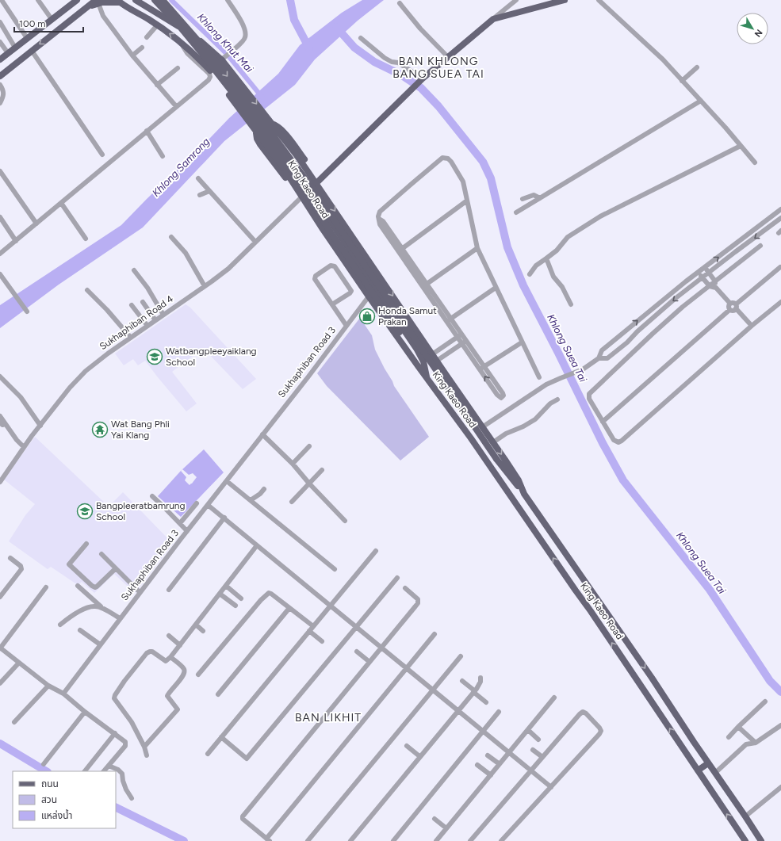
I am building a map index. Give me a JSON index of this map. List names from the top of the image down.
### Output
{
  "streets": {
    "main road": ["King Kaeo Road"],
    "street": ["Sukhaphiban Road 4", "Sukhaphiban Road 3"]
  },
  "crossings": [
    ["King Kaeo Road", "Sukhaphiban Road 4"],
    ["King Kaeo Road", "Sukhaphiban Road 3"]
  ],
  "districts": ["BAN KHLONG BANG SUEA TAI", "BAN LIKHIT"],
  "water": ["Khlong Khut Mai", "Khlong Samrong", "Khlong Suea Tai"],
  "places": {
    "shop": ["Honda Samut Prakan"],
    "school or university": ["Watbangpleeyaiklang School", "Bangpleeratbamrung School"],
    "temple": ["Wat Bang Phli Yai Klang"]
  },
  "legend": ["ถนน", "สวน", "แหล่งน้ำ"],
  "scale_bar": "100 m",
  "north": "bottom right"
}
